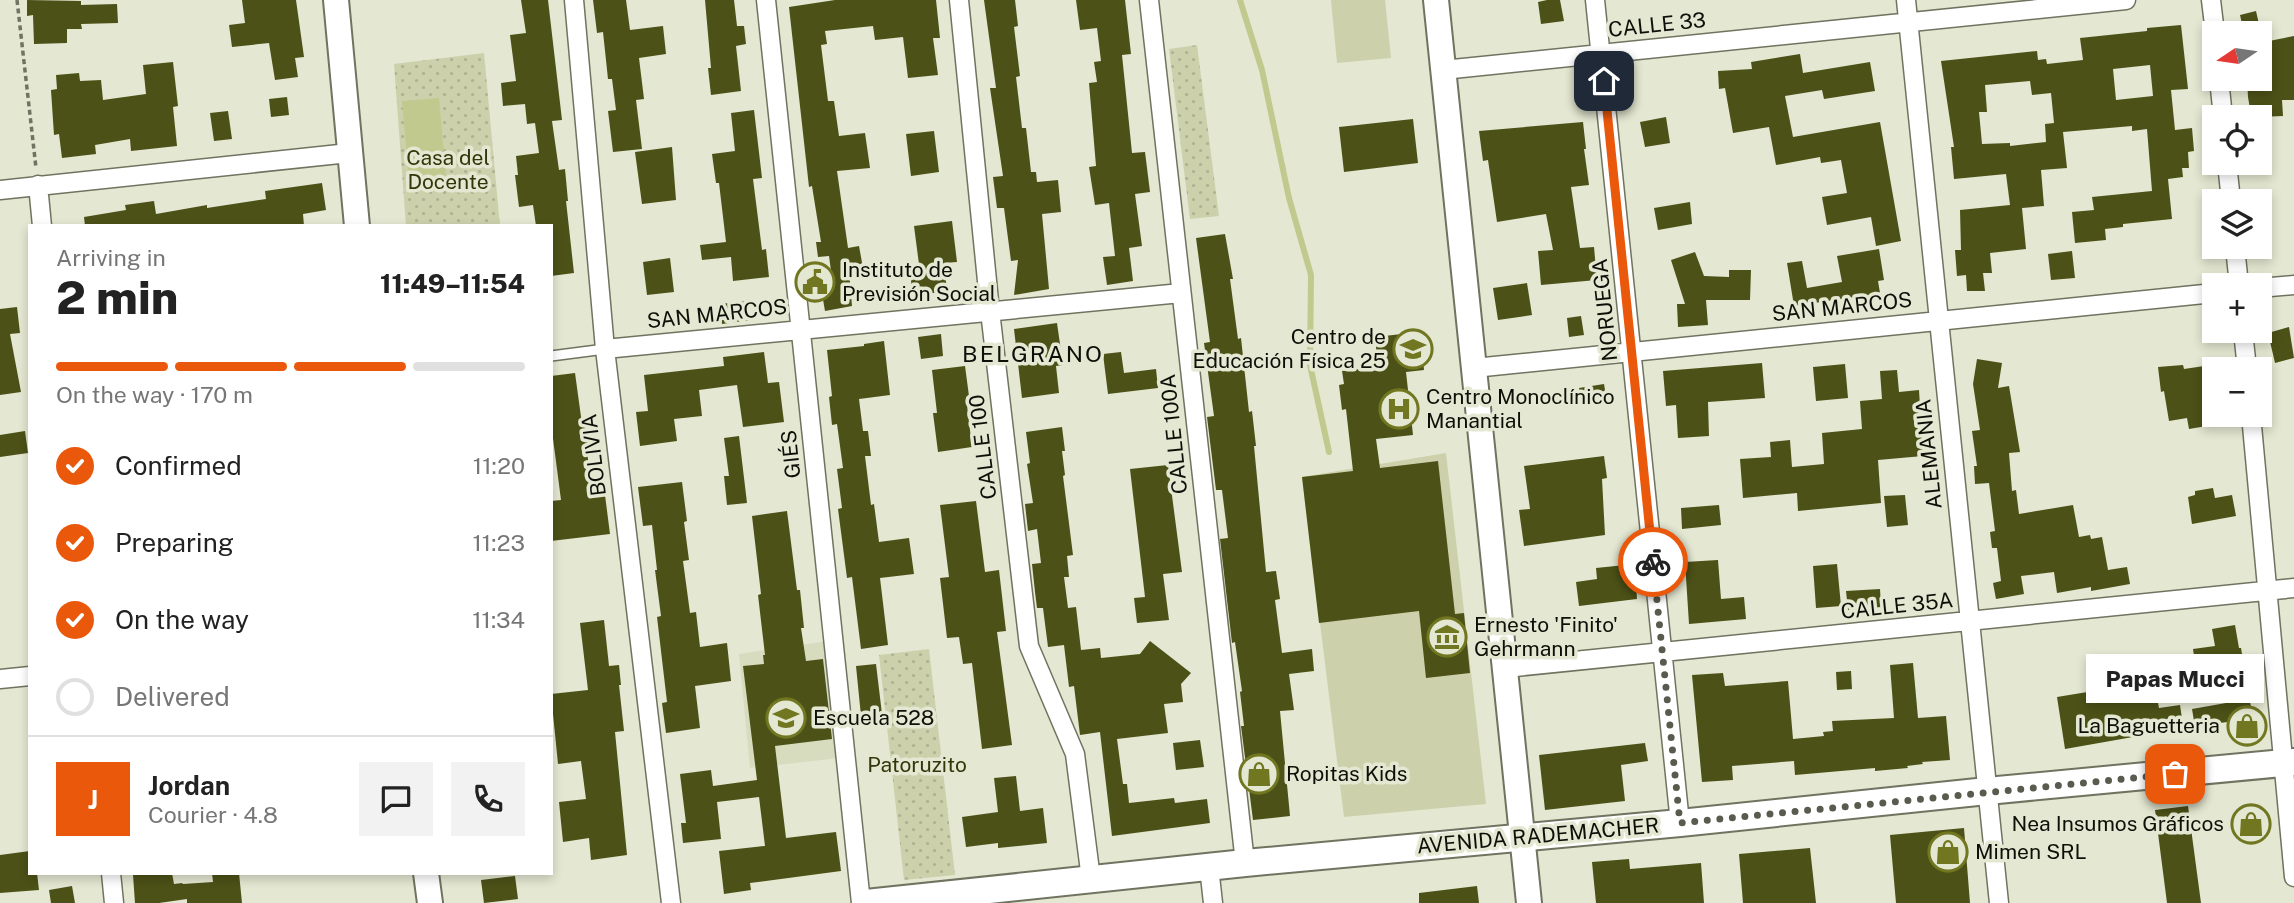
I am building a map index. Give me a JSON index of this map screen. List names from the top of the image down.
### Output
{
  "streets": {
    "main road": ["AVENIDA RADEMACHER"],
    "street": [
      "CALLE 33",
      "SAN MARCOS",
      "NORUEGA",
      "CALLE 100A",
      "CALLE 100",
      "GIÉS",
      "ALEMANIA",
      "BOLIVIA",
      "CALLE 35A"
    ]
  },
  "crossings": [
    ["CALLE 33", "NORUEGA"],
    ["CALLE 33", "ALEMANIA"],
    ["SAN MARCOS", "NORUEGA"],
    ["SAN MARCOS", "CALLE 100A"],
    ["SAN MARCOS", "CALLE 100"],
    ["SAN MARCOS", "GIÉS"],
    ["SAN MARCOS", "ALEMANIA"],
    ["SAN MARCOS", "BOLIVIA"],
    ["NORUEGA", "CALLE 35A"],
    ["NORUEGA", "AVENIDA RADEMACHER"],
    ["CALLE 100A", "AVENIDA RADEMACHER"],
    ["CALLE 100", "AVENIDA RADEMACHER"],
    ["GIÉS", "AVENIDA RADEMACHER"],
    ["ALEMANIA", "CALLE 35A"],
    ["ALEMANIA", "AVENIDA RADEMACHER"]
  ],
  "districts": ["BELGRANO"],
  "parks": ["Casa del Docente", "Patoruzito"],
  "places": {
    "public building": ["Instituto de Previsión Social"],
    "school or university": ["Centro de Educación Física 25", "Escuela 528"],
    "hospital": ["Centro Monoclínico Manantial"],
    "museum": ["Ernesto 'Finito' Gehrmann"],
    "shop": [
      "La Baguetteria",
      "Ropitas Kids",
      "Nea Insumos Gráficos",
      "Mimen SRL"
    ],
    "other": ["Papas Mucci"]
  },
  "north": "left",
  "page": {
    "map_buttons": ["+", "−"],
    "heading": ["2 min", "Arriving in", "11:49–11:54"],
    "panel": ["Jordan", "Courier · 4.8"],
    "bar": "On the way · 170 m",
    "list": [
      ["Confirmed", "11:20"],
      ["Preparing", "11:23"],
      ["On the way", "11:34"],
      "Delivered"
    ],
    "bubble": "Papas Mucci",
    "round": "J"
  }
}
